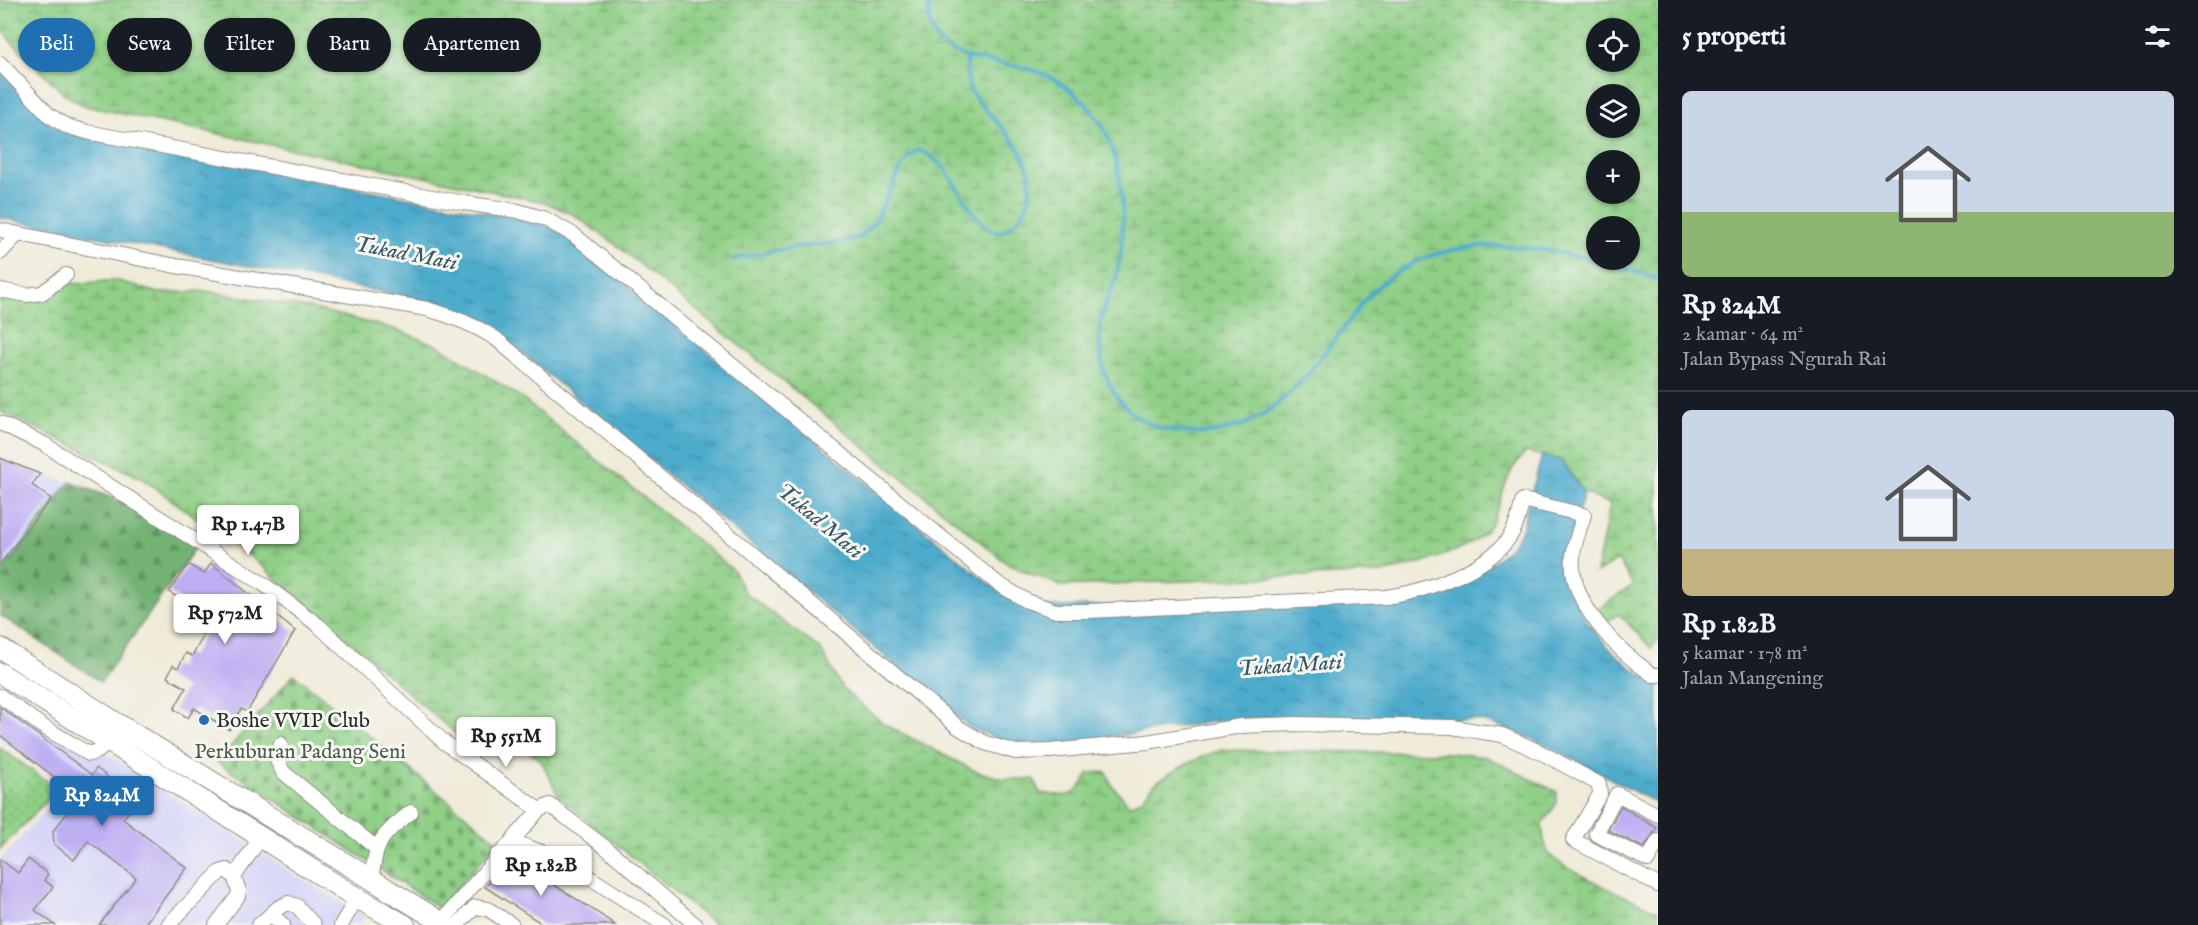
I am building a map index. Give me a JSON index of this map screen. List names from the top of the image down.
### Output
{
  "water": ["Tukad Mati"],
  "parks": ["Perkuburan Padang Seni"],
  "places": ["Boshe VVIP Club"],
  "page": {
    "heading": "5 properti",
    "map_buttons": ["+", "−"],
    "chip": [
      "Beli",
      "Sewa",
      "Filter",
      "Baru",
      "Apartemen"
    ],
    "list": [
      {
        "name": "Rp 824M",
        "note": "2 kamar · 64 m² · Jalan Bypass Ngurah Rai"
      },
      {
        "name": "Rp 1.82B",
        "note": "5 kamar · 178 m² · Jalan Mangening"
      }
    ],
    "price": [
      "Rp 1.47B",
      "Rp 572M",
      "Rp 551M",
      "Rp 824M",
      "Rp 1.82B"
    ]
  }
}
